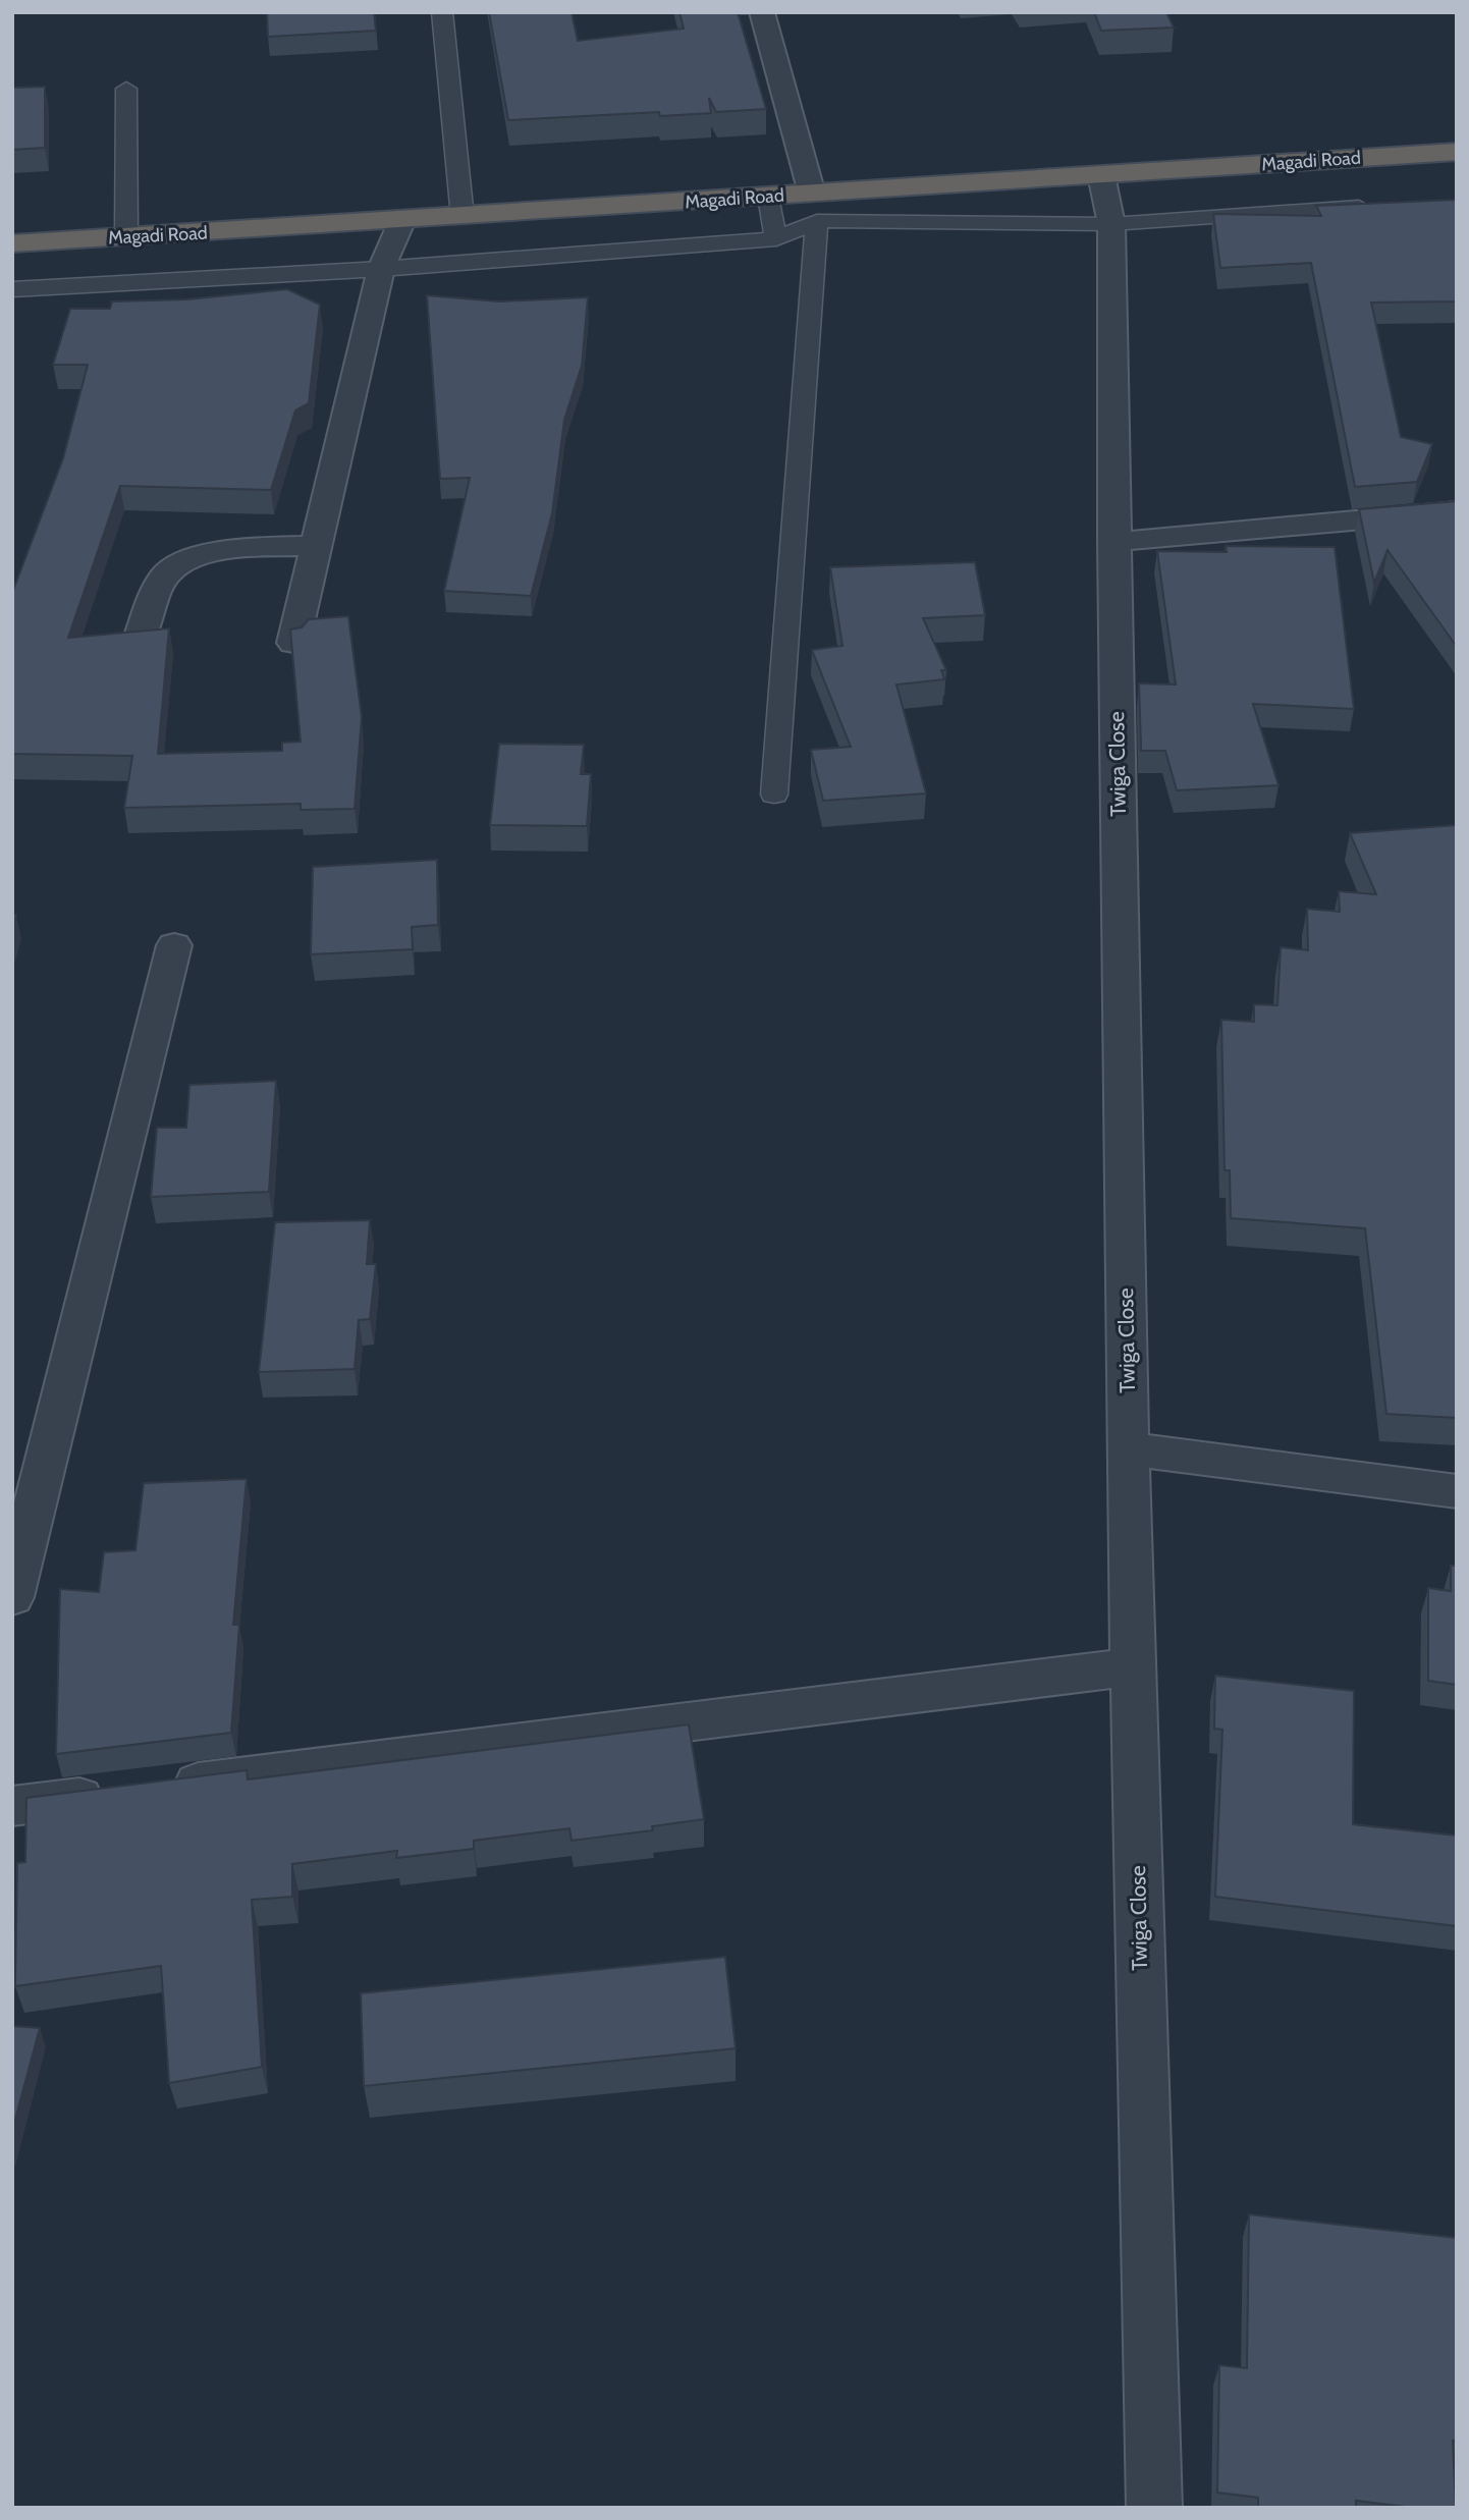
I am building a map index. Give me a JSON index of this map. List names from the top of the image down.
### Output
{
  "streets": {
    "highway": ["Magadi Road"],
    "street": ["Twiga Close"]
  },
  "crossings": [
    ["Magadi Road", "Twiga Close"]
  ]
}
